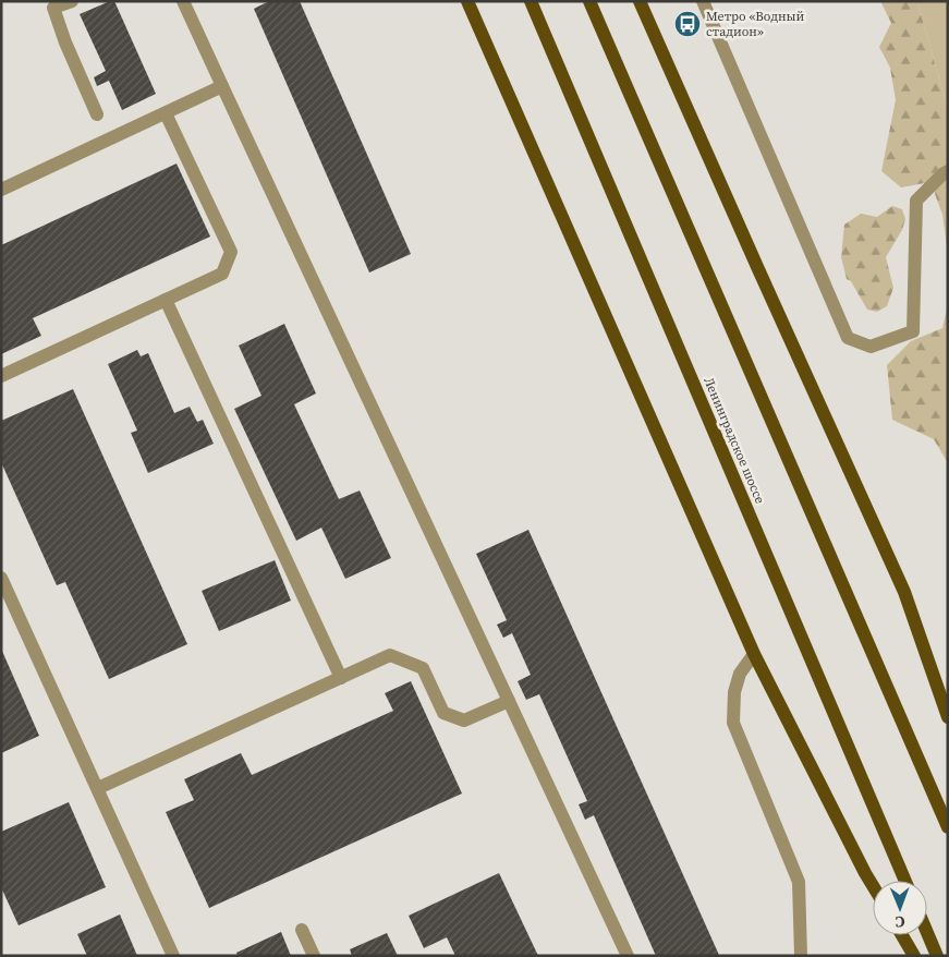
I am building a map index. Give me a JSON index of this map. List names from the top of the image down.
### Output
{
  "streets": {
    "main road": ["Ленинградское шоссе"]
  },
  "places": {
    "bus stop": ["Метро «Водный стадион»"]
  },
  "north": "bottom"
}
